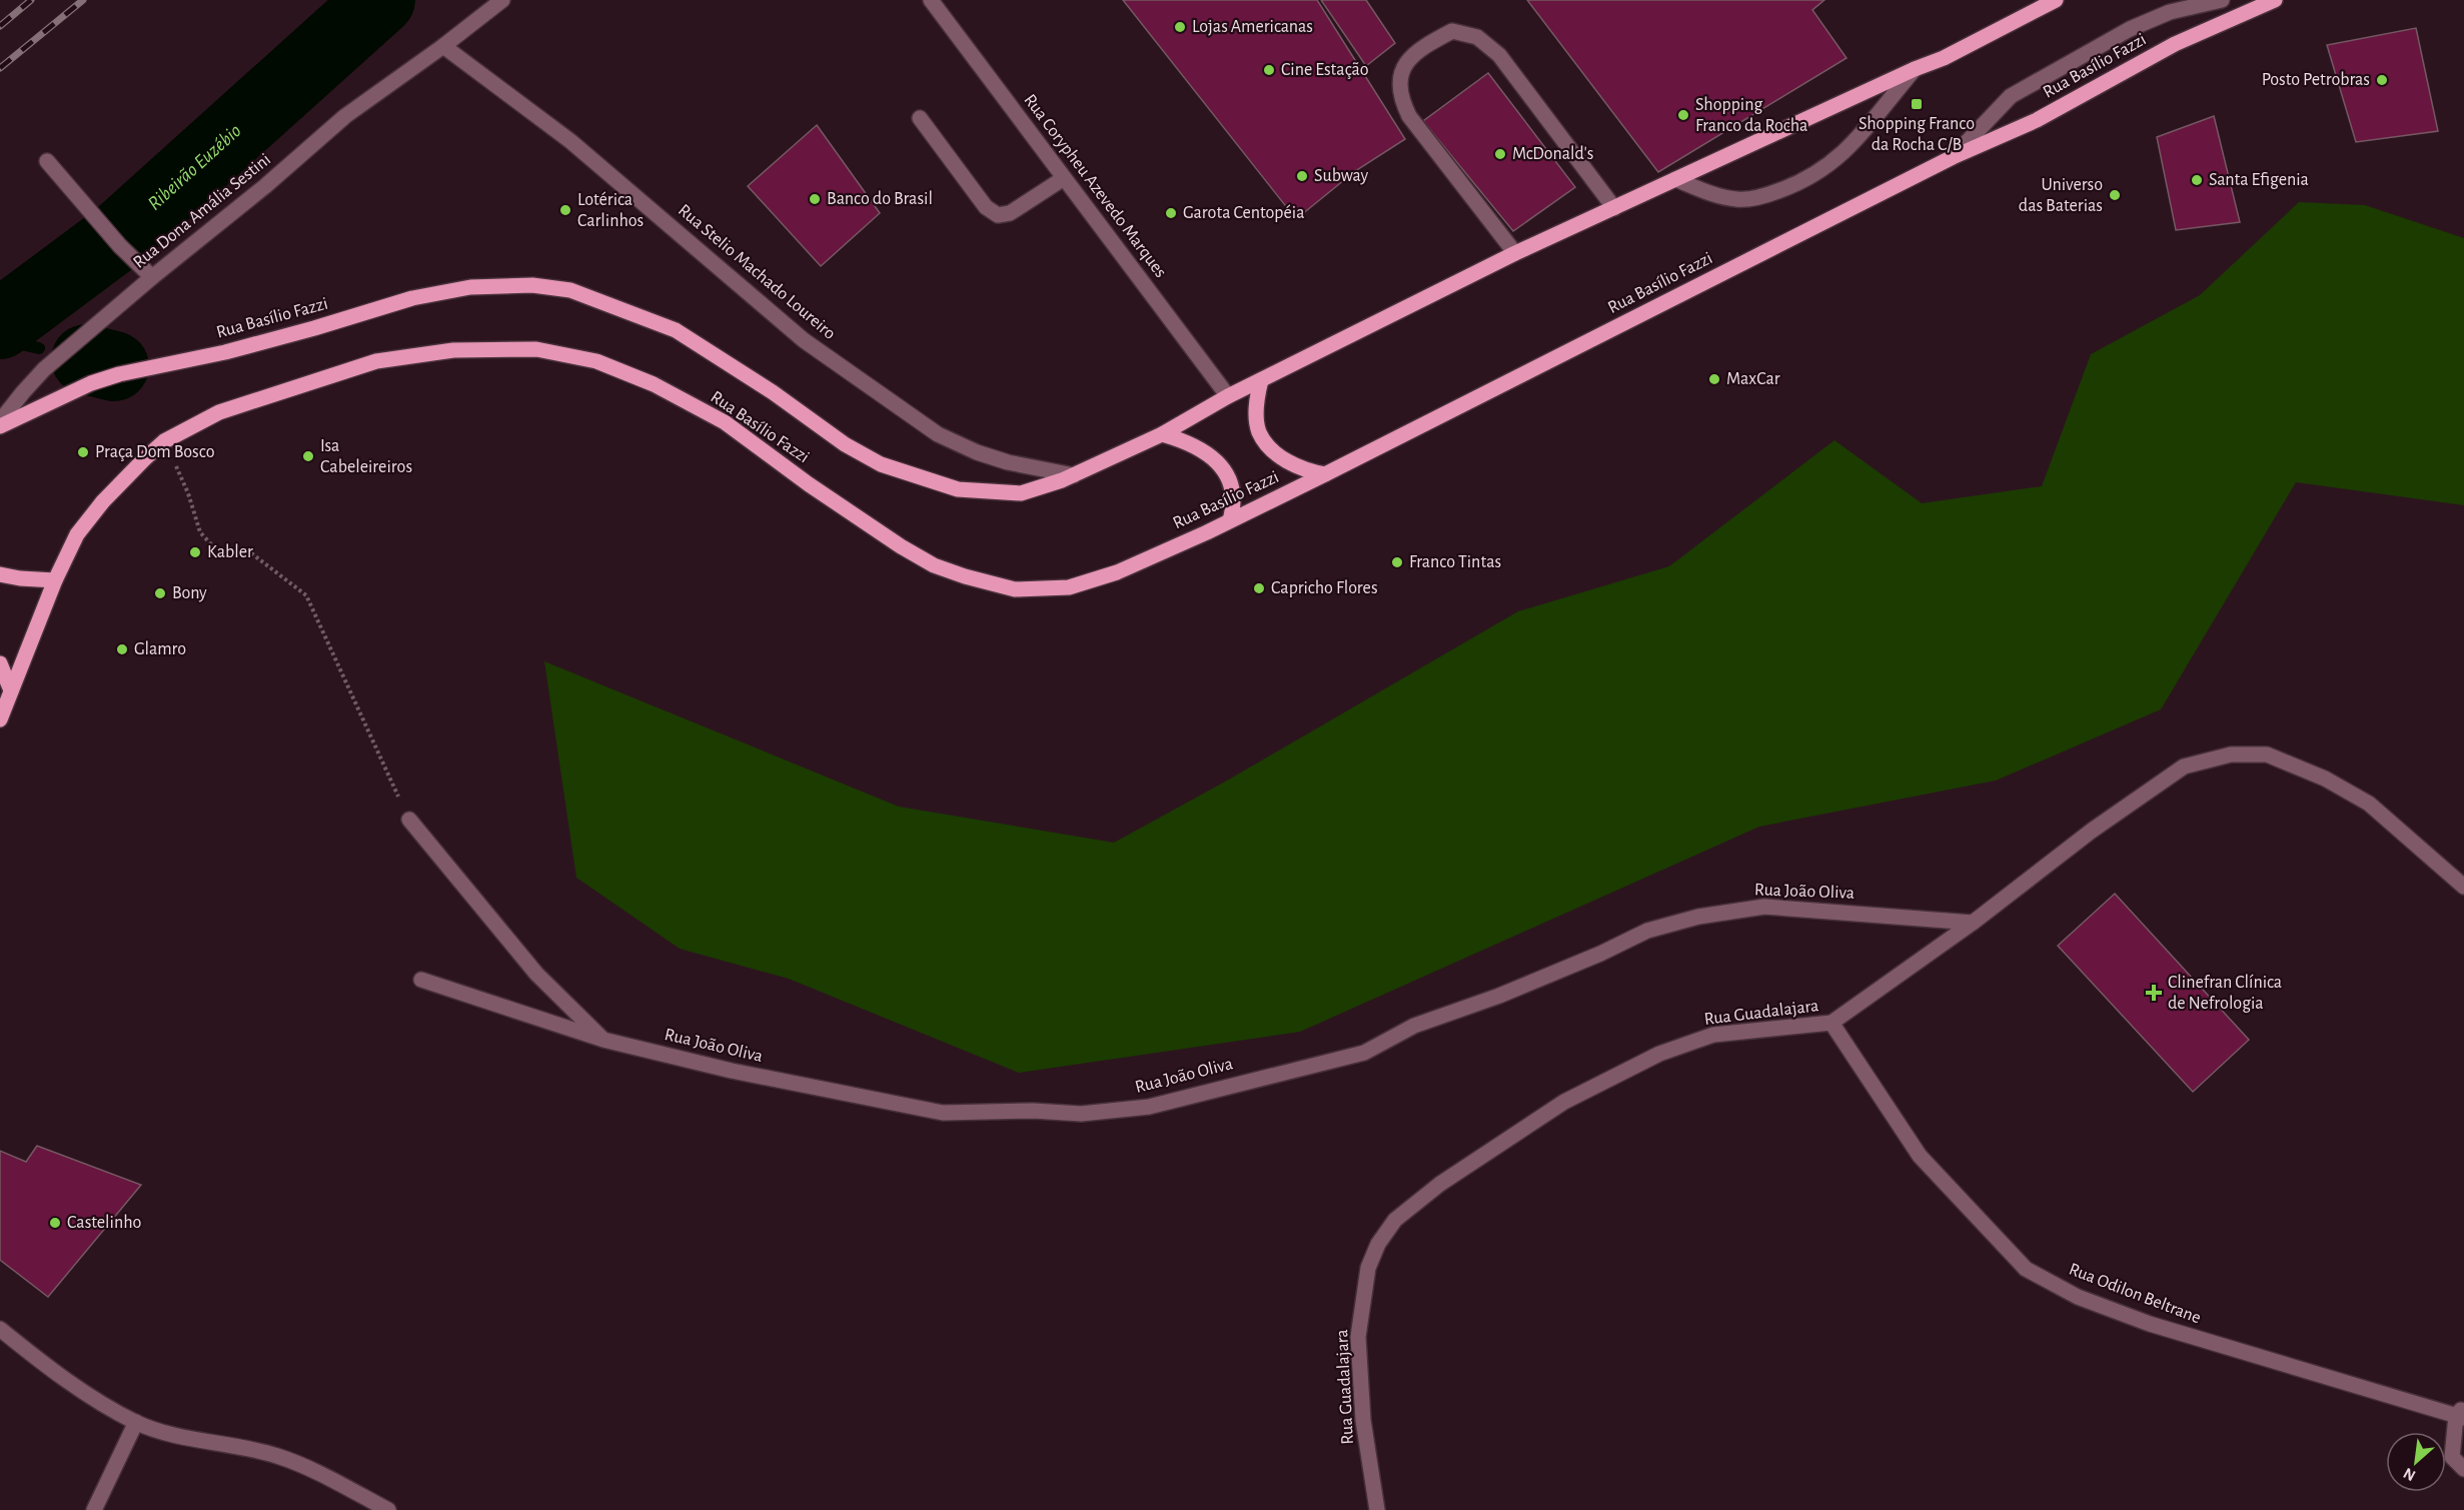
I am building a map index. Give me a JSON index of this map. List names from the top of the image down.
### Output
{
  "streets": {
    "main road": ["Rua Basílio Fazzi"],
    "street": [
      "Rua Corypheu Azevedo Marques",
      "Rua Dona Amália Sestini",
      "Rua Stelio Machado Loureiro",
      "Rua João Oliva",
      "Rua Guadalajara",
      "Rua Odilon Beltrane"
    ]
  },
  "crossings": [
    ["Rua Basílio Fazzi", "Rua Corypheu Azevedo Marques"],
    ["Rua Basílio Fazzi", "Rua Stelio Machado Loureiro"],
    ["Rua Dona Amália Sestini", "Rua Stelio Machado Loureiro"],
    ["Rua João Oliva", "Rua Guadalajara"],
    ["Rua Guadalajara", "Rua Odilon Beltrane"]
  ],
  "water": ["Ribeirão Euzébio"],
  "places": {
    "other": [
      "Lojas Americanas",
      "Cine Estação",
      "Posto Petrobras",
      "Shopping Franco da Rocha",
      "McDonald's",
      "Subway",
      "Santa Efigenia",
      "Universo das Baterias",
      "Banco do Brasil",
      "Lotérica Carlinhos",
      "Garota Centopéia",
      "MaxCar",
      "Praça Dom Bosco",
      "Isa Cabeleireiros",
      "Kabler",
      "Franco Tintas",
      "Capricho Flores",
      "Bony",
      "Glamro",
      "Castelinho"
    ],
    "transit": ["Shopping Franco da Rocha C/B"],
    "health": ["Clinefran Clínica de Nefrologia"]
  },
  "north": "bottom left"
}
